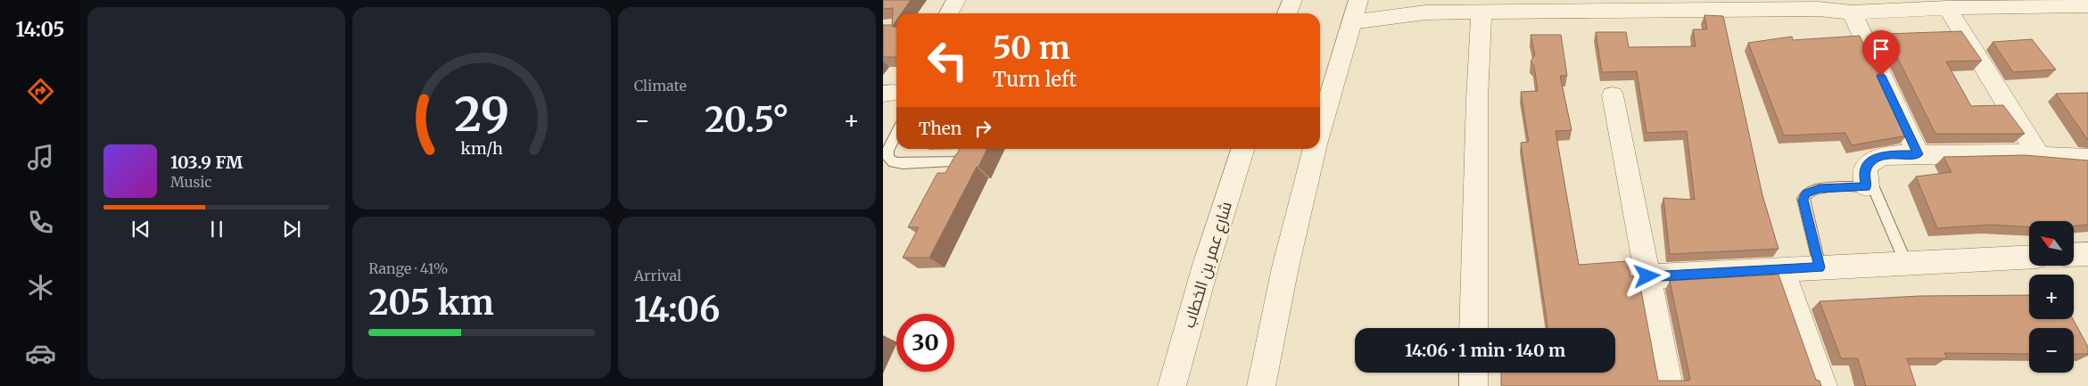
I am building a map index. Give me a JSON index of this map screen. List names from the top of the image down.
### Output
{
  "streets": {
    "street": ["شارع عمر بن الخطاب"]
  },
  "north": "top left",
  "page": {
    "tabs": "14:05",
    "tile": [
      "Climate",
      ["Range · 41%", "205 km"],
      ["Arrival", "14:06"]
    ],
    "turn": ["50 m", "Turn left"],
    "heat": ["−", "20.5°", "+"],
    "then": "Then",
    "song": ["103.9 FM", "Music"],
    "map_buttons": ["+", "−"],
    "limit": "30",
    "trip": "14:06 · 1 min · 140 m",
    "gauge": ["29", "km/h"]
  }
}
